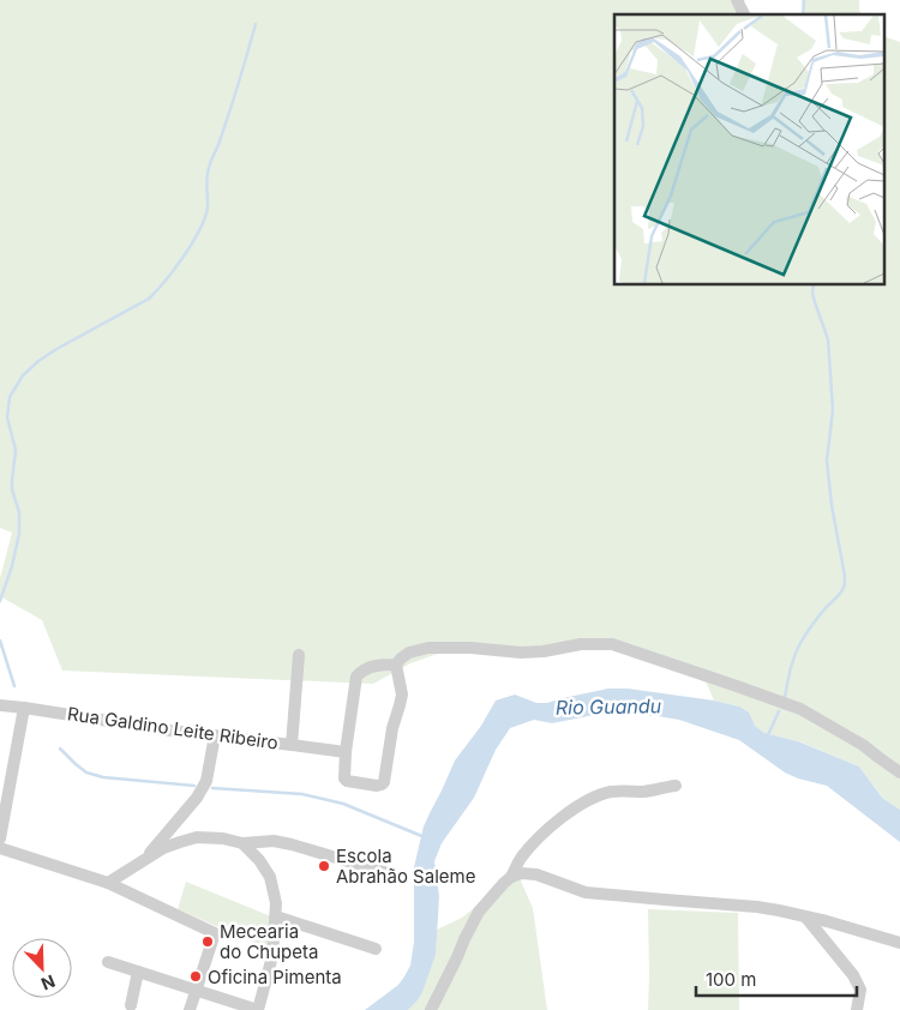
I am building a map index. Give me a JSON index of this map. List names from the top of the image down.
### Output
{
  "streets": {
    "street": ["Rua Galdino Leite Ribeiro"]
  },
  "water": ["Rio Guandu"],
  "places": ["Escola Abrahão Saleme", "Mecearia do Chupeta", "Oficina Pimenta"],
  "scale_bar": "100 m",
  "north": "bottom right"
}
